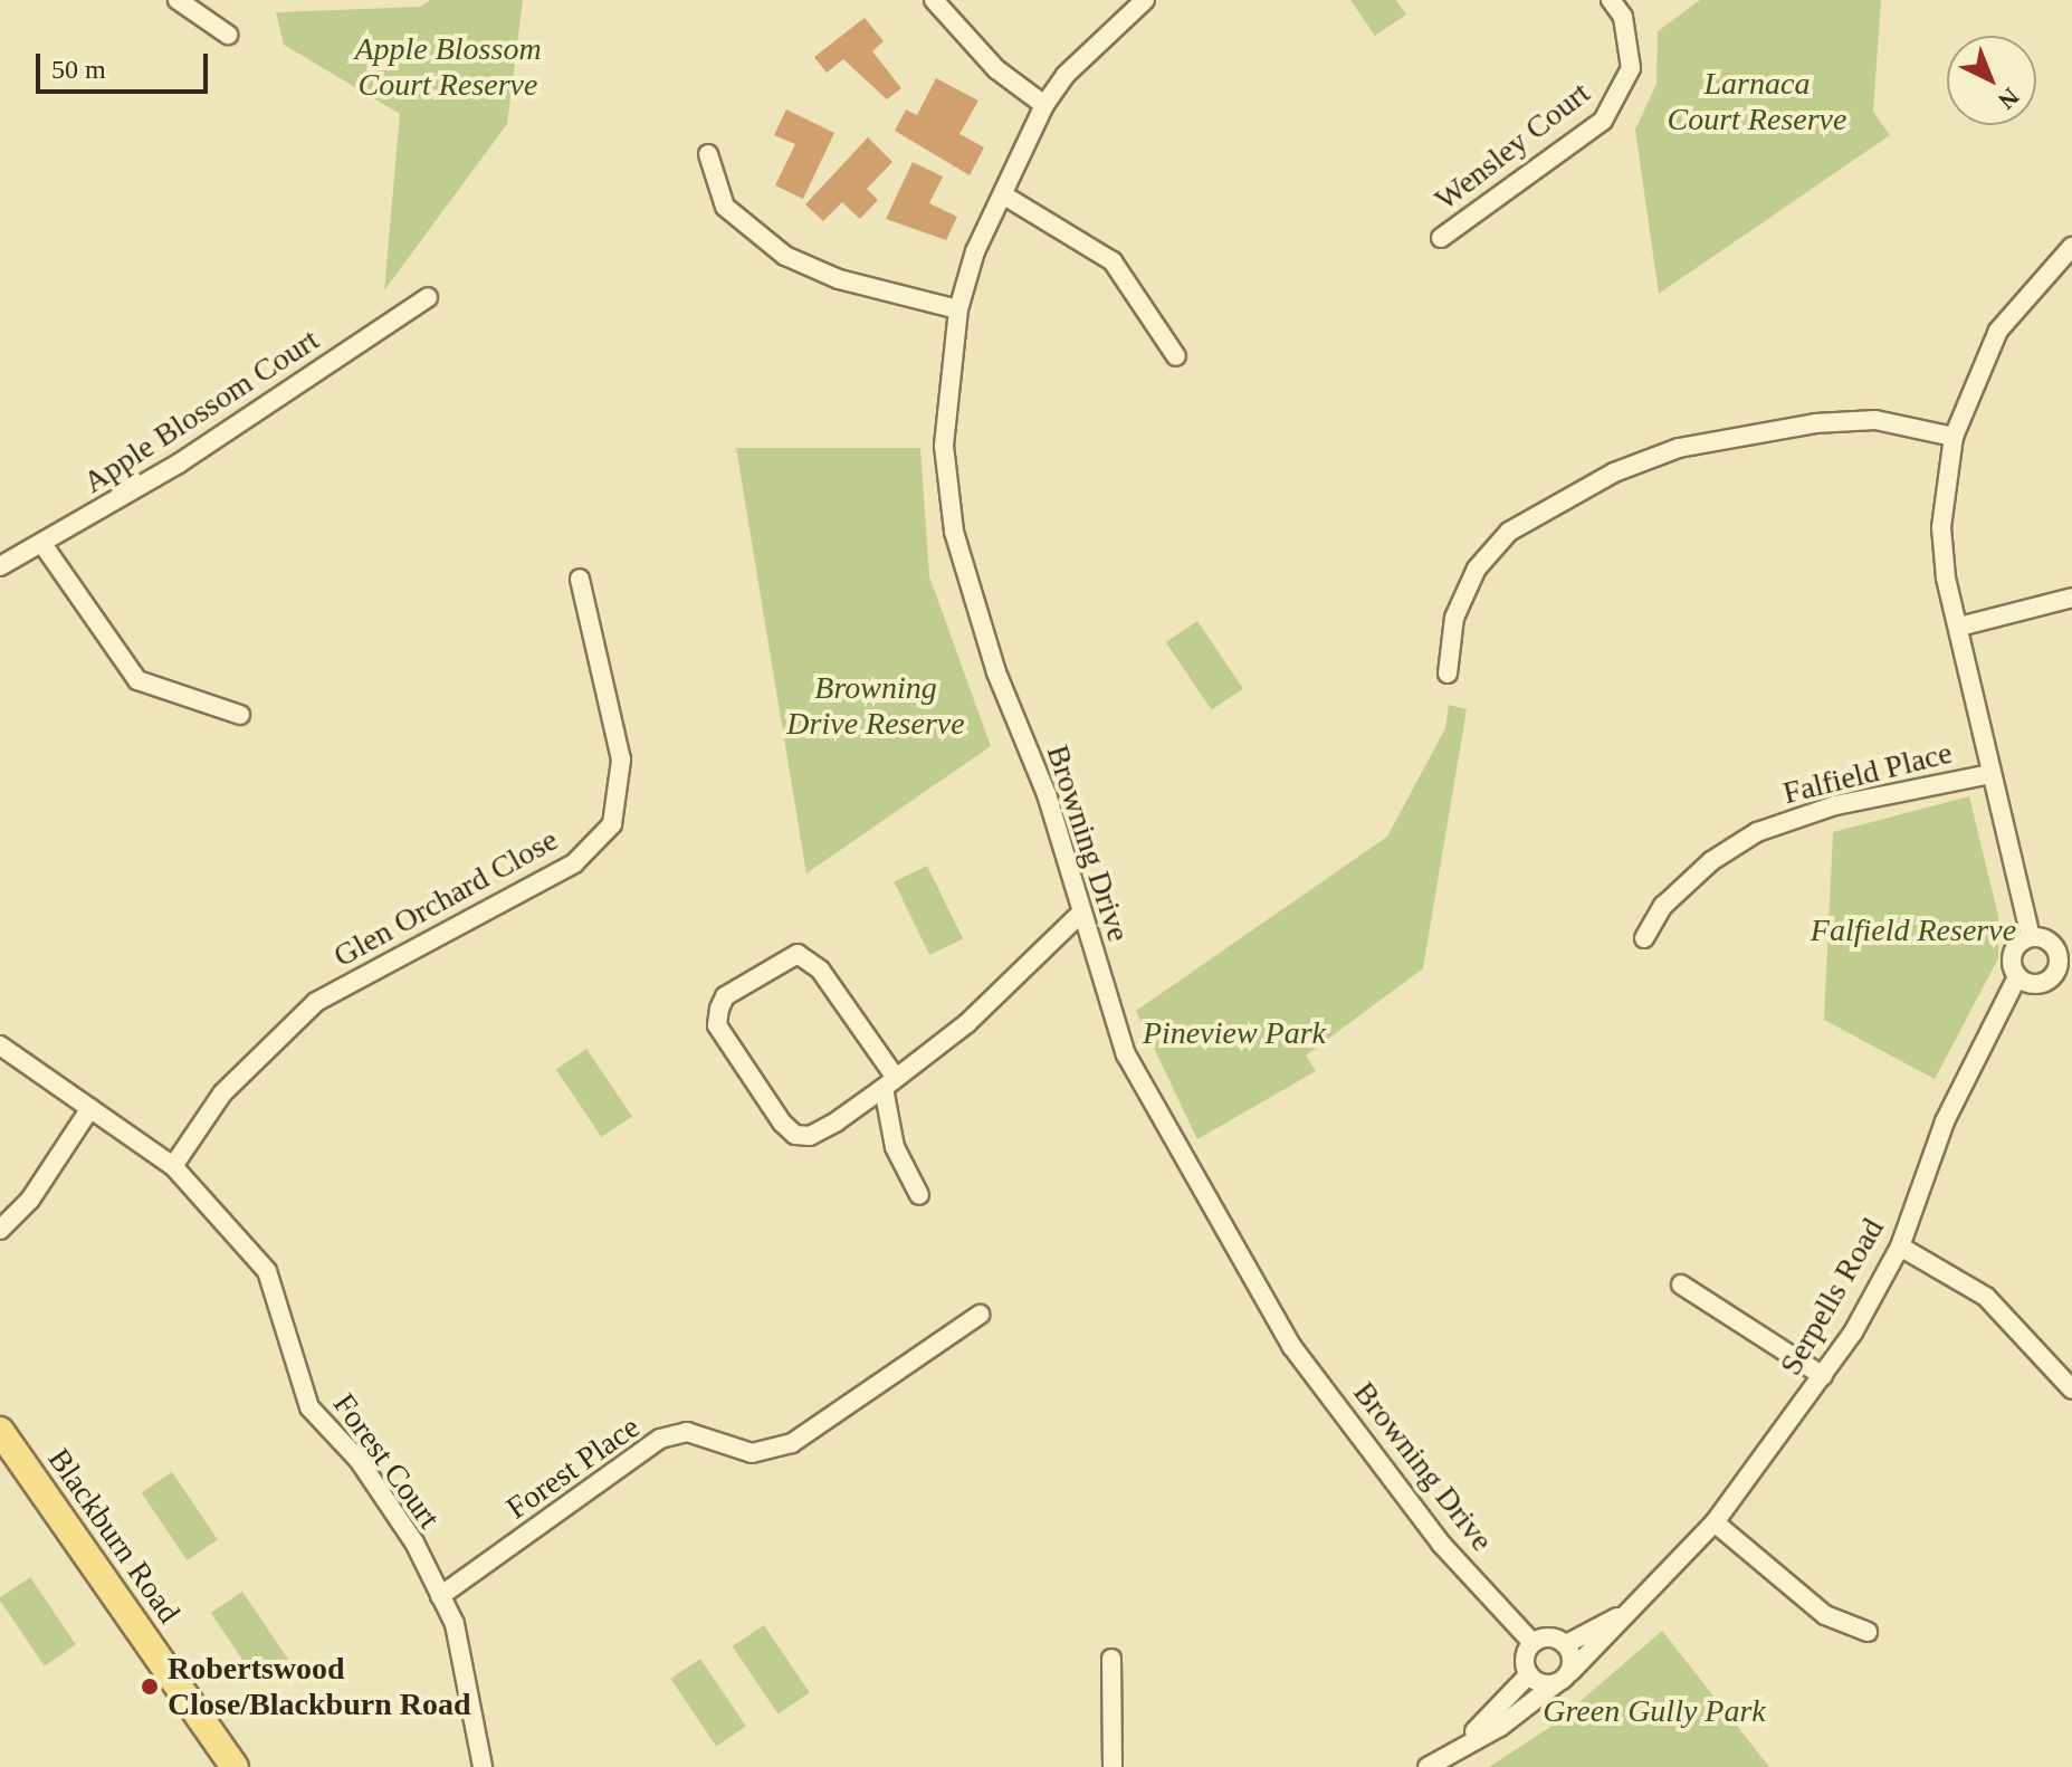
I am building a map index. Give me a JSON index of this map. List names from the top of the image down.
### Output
{
  "streets": {
    "main road": ["Blackburn Road"],
    "street": [
      "Wensley Court",
      "Apple Blossom Court",
      "Falfield Place",
      "Browning Drive",
      "Glen Orchard Close",
      "Serpells Road",
      "Forest Court",
      "Forest Place"
    ]
  },
  "crossings": [
    ["Browning Drive", "Serpells Road"],
    ["Glen Orchard Close", "Forest Court"],
    ["Forest Court", "Forest Place"]
  ],
  "parks": [
    "Apple Blossom Court Reserve",
    "Larnaca Court Reserve",
    "Browning Drive Reserve",
    "Falfield Reserve",
    "Pineview Park",
    "Green Gully Park"
  ],
  "places": ["Robertswood Close/Blackburn Road"],
  "scale_bar": "50 m",
  "north": "bottom right"
}
